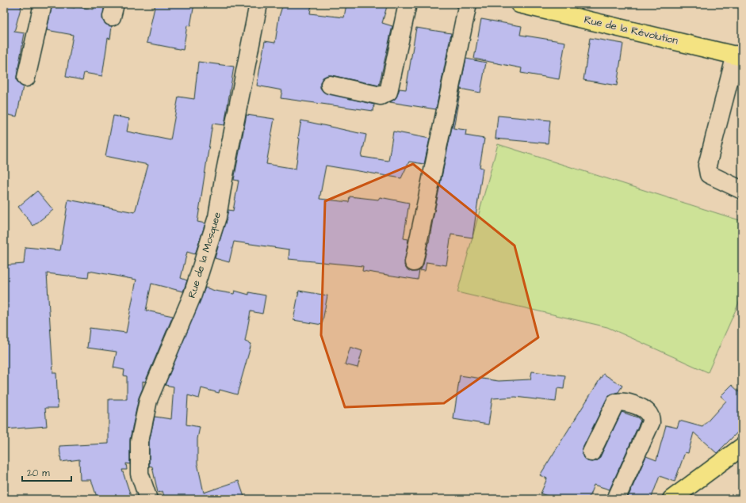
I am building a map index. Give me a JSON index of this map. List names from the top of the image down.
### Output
{
  "streets": {
    "main road": ["Rue de la Révolution"],
    "street": ["Rue de la Mosquee"]
  },
  "scale_bar": "20 m"
}
